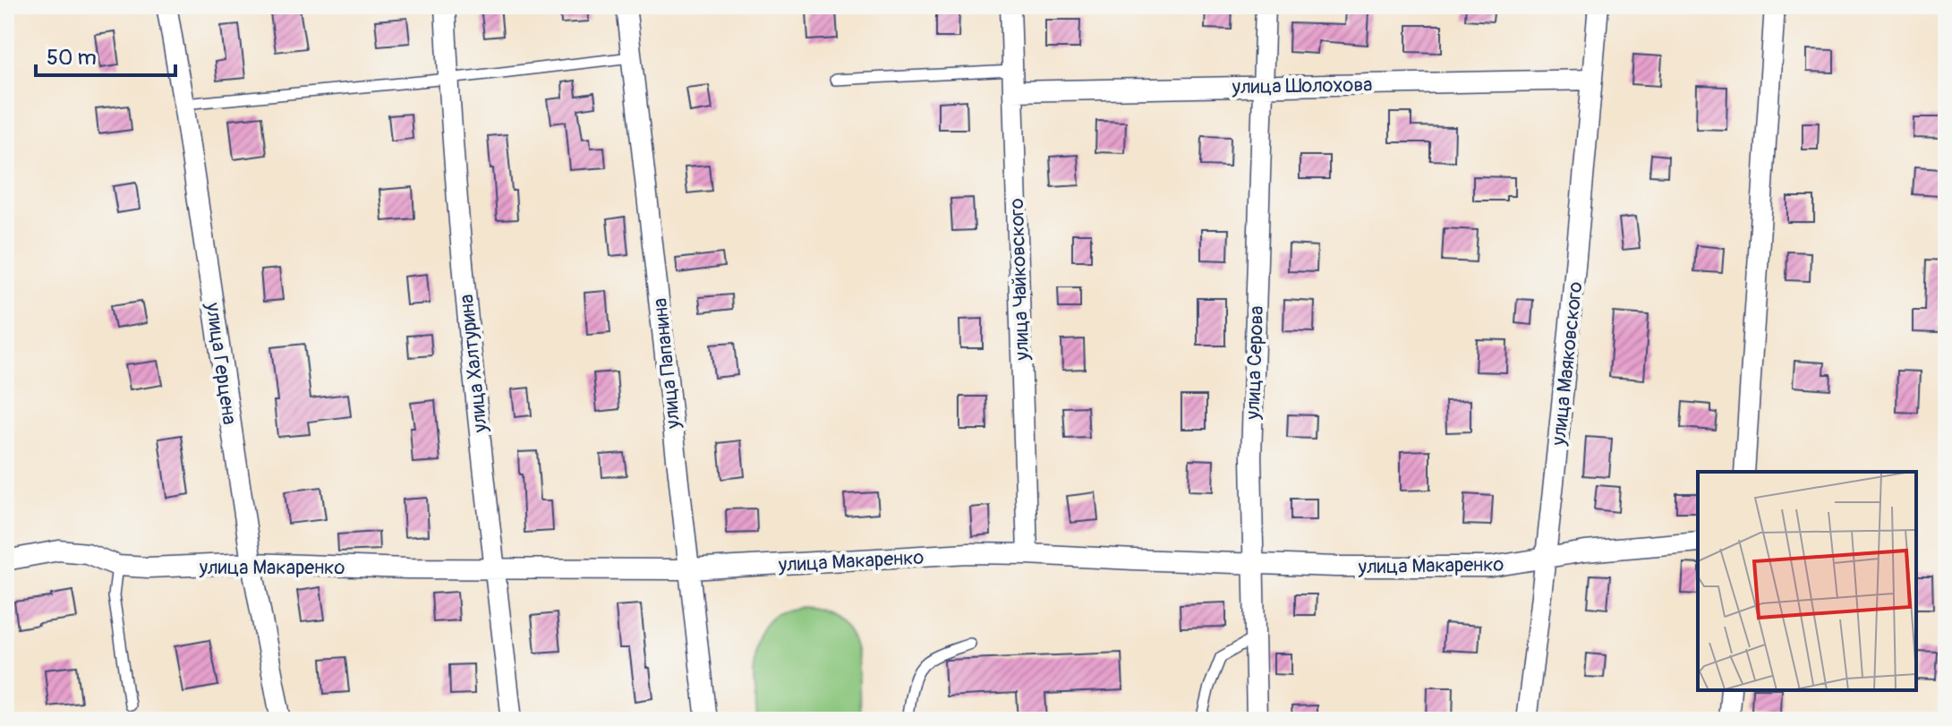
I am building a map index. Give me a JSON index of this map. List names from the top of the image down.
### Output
{
  "streets": {
    "street": [
      "улица Шолохова",
      "улица Чайковского",
      "улица Серова",
      "улица Герцена",
      "улица Халтурина",
      "улица Папанина",
      "улица Маяковского",
      "улица Макаренко"
    ]
  },
  "crossings": [
    ["улица Шолохова", "улица Чайковского"],
    ["улица Шолохова", "улица Серова"],
    ["улица Шолохова", "улица Маяковского"],
    ["улица Чайковского", "улица Макаренко"],
    ["улица Серова", "улица Макаренко"],
    ["улица Герцена", "улица Макаренко"],
    ["улица Халтурина", "улица Макаренко"],
    ["улица Папанина", "улица Макаренко"],
    ["улица Маяковского", "улица Макаренко"]
  ],
  "scale_bar": "50 m"
}
